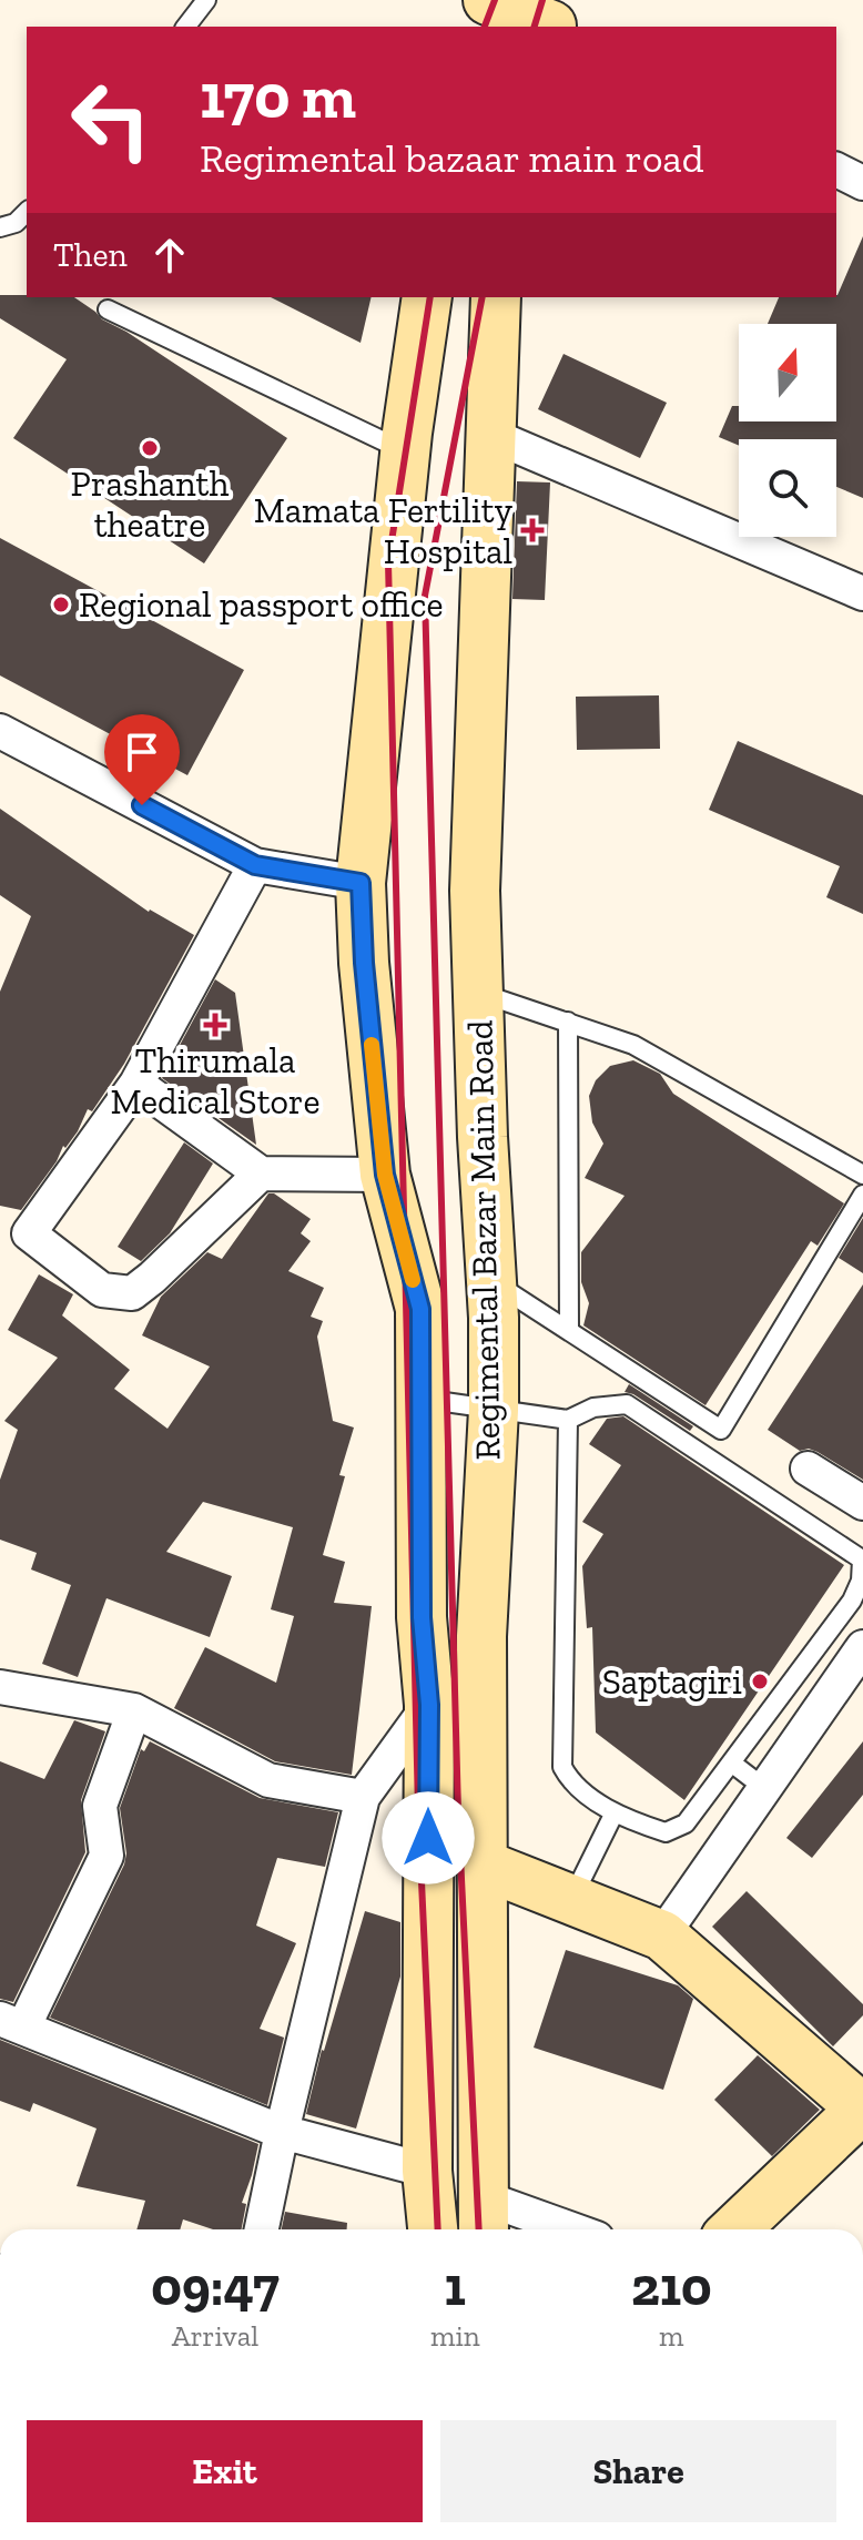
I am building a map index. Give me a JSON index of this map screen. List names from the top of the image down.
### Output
{
  "streets": {
    "main road": ["Regimental Bazar Main Road"]
  },
  "places": {
    "other": ["Prashanth theatre", "Regional passport office", "Saptagiri"],
    "health": ["Mamata Fertility Hospital", "Thirumala Medical Store"]
  },
  "north": "top",
  "page": {
    "turn": ["170 m", "Regimental bazaar main road"],
    "then": "Then",
    "eta": [
      "09:47",
      "Arrival",
      "1",
      "min",
      "210",
      "m"
    ],
    "buttons": ["Exit", "Share"]
  }
}
